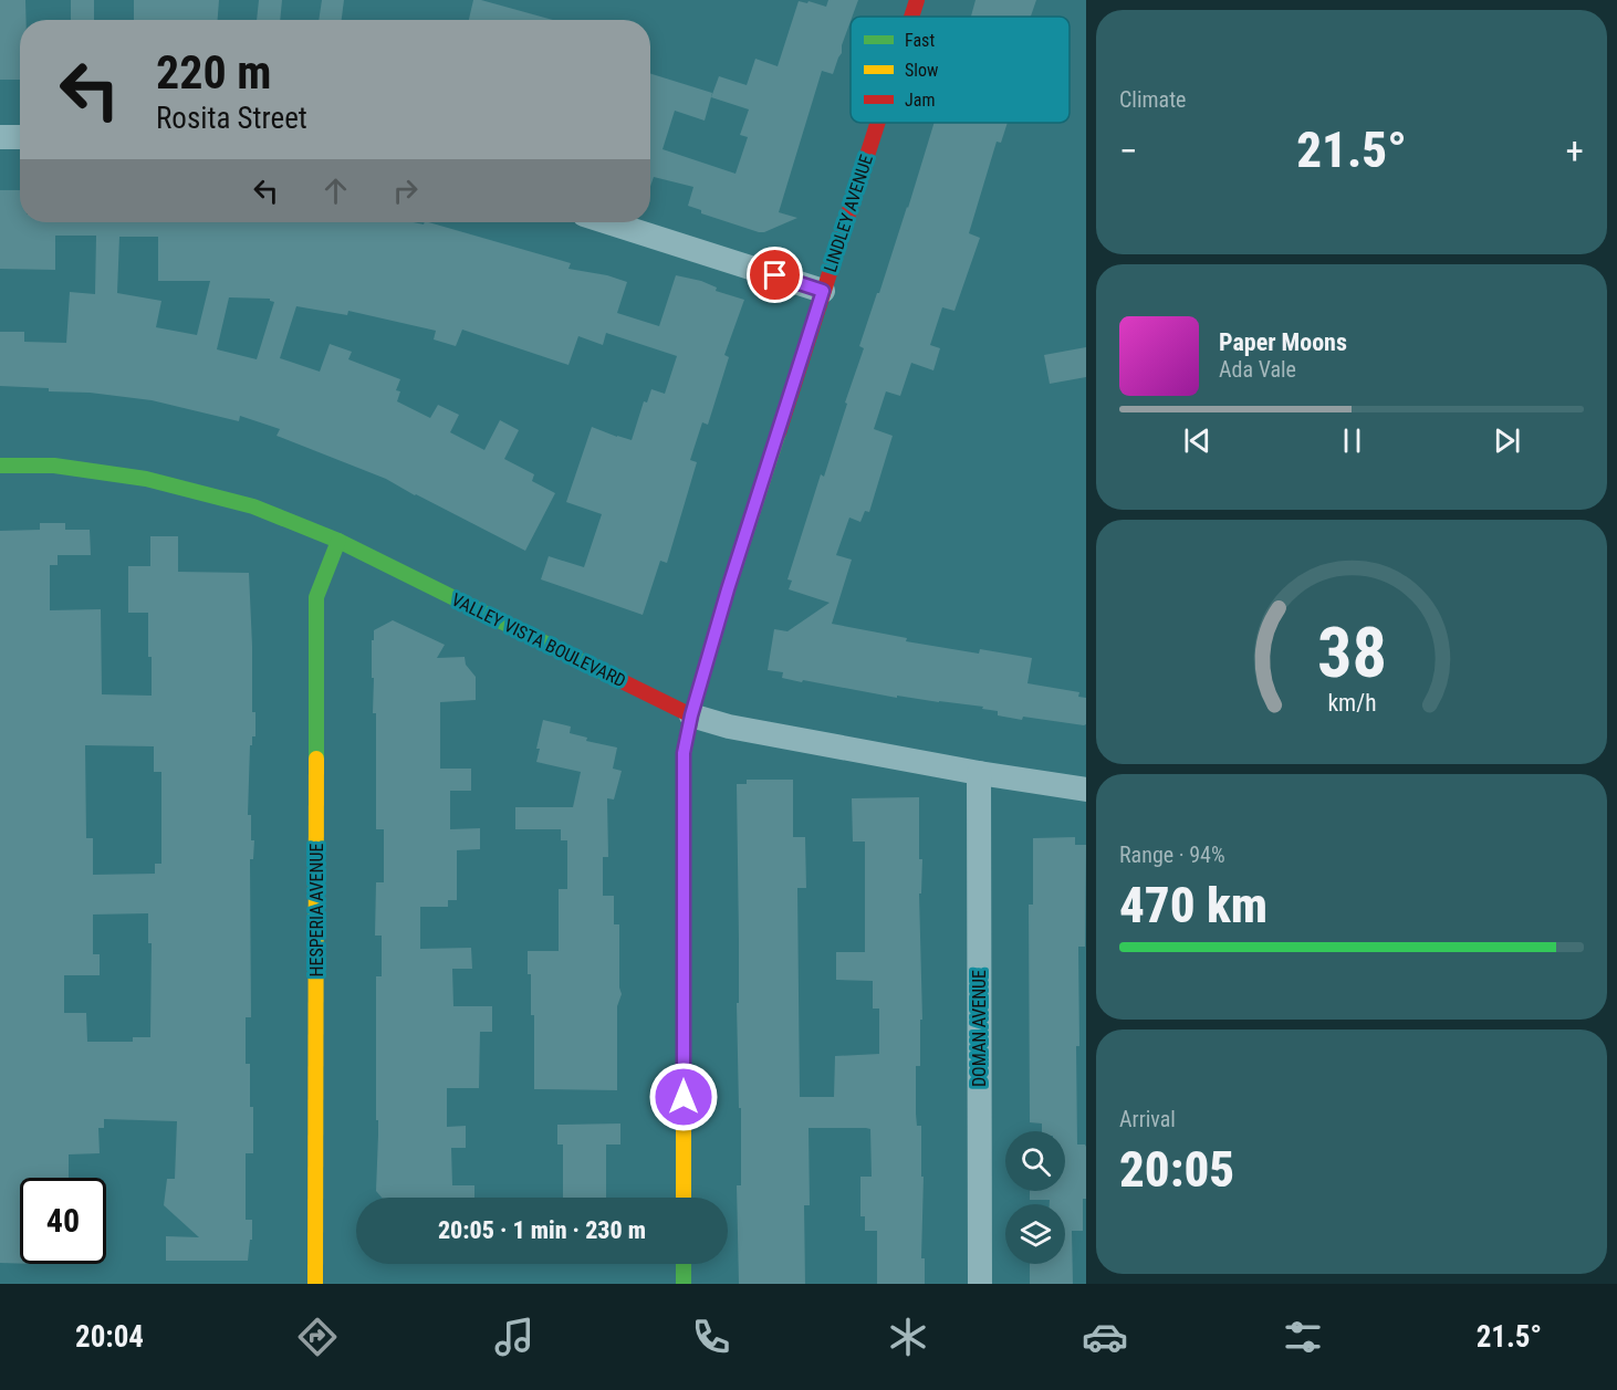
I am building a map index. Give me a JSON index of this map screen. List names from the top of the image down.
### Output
{
  "streets": {
    "street": [
      "LINDLEY AVENUE",
      "VALLEY VISTA BOULEVARD",
      "HESPERIA AVENUE",
      "DOMAN AVENUE"
    ]
  },
  "crossings": [
    ["LINDLEY AVENUE", "VALLEY VISTA BOULEVARD"],
    ["VALLEY VISTA BOULEVARD", "HESPERIA AVENUE"],
    ["VALLEY VISTA BOULEVARD", "DOMAN AVENUE"]
  ],
  "legend": ["Fast", "Slow", "Jam"],
  "page": {
    "tile": [
      "Climate",
      ["Range · 94%", "470 km"],
      ["Arrival", "20:05"]
    ],
    "turn": ["220 m", "Rosita Street"],
    "heat": ["−", "21.5°", "+"],
    "song": ["Paper Moons", "Ada Vale"],
    "limit": "40",
    "trip": "20:05 · 1 min · 230 m",
    "tabs": ["20:04", "21.5°"],
    "gauge": ["38", "km/h"]
  }
}
